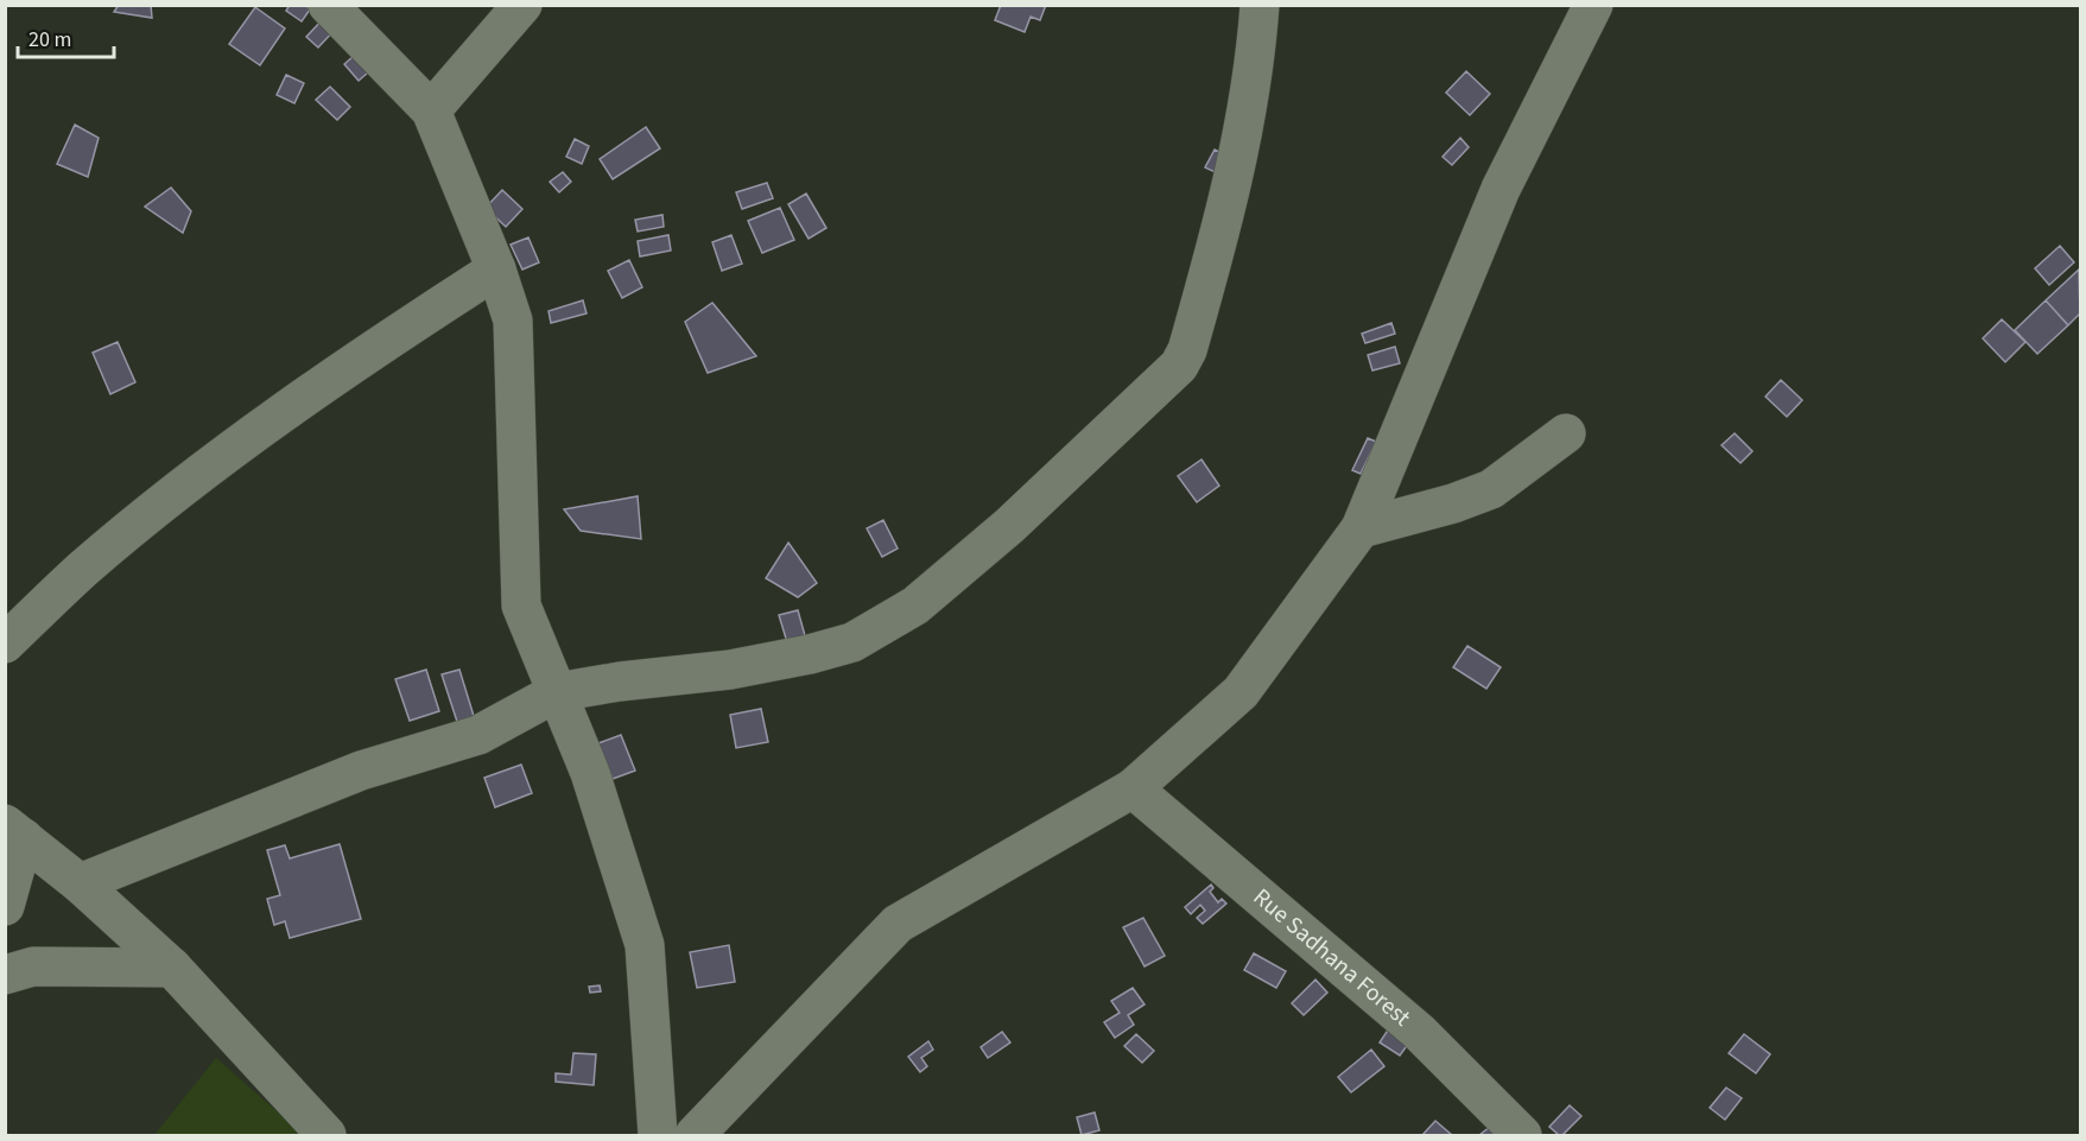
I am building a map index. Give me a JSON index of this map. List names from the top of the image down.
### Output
{
  "streets": {
    "street": ["Rue Sadhana Forest"]
  },
  "scale_bar": "20 m"
}
